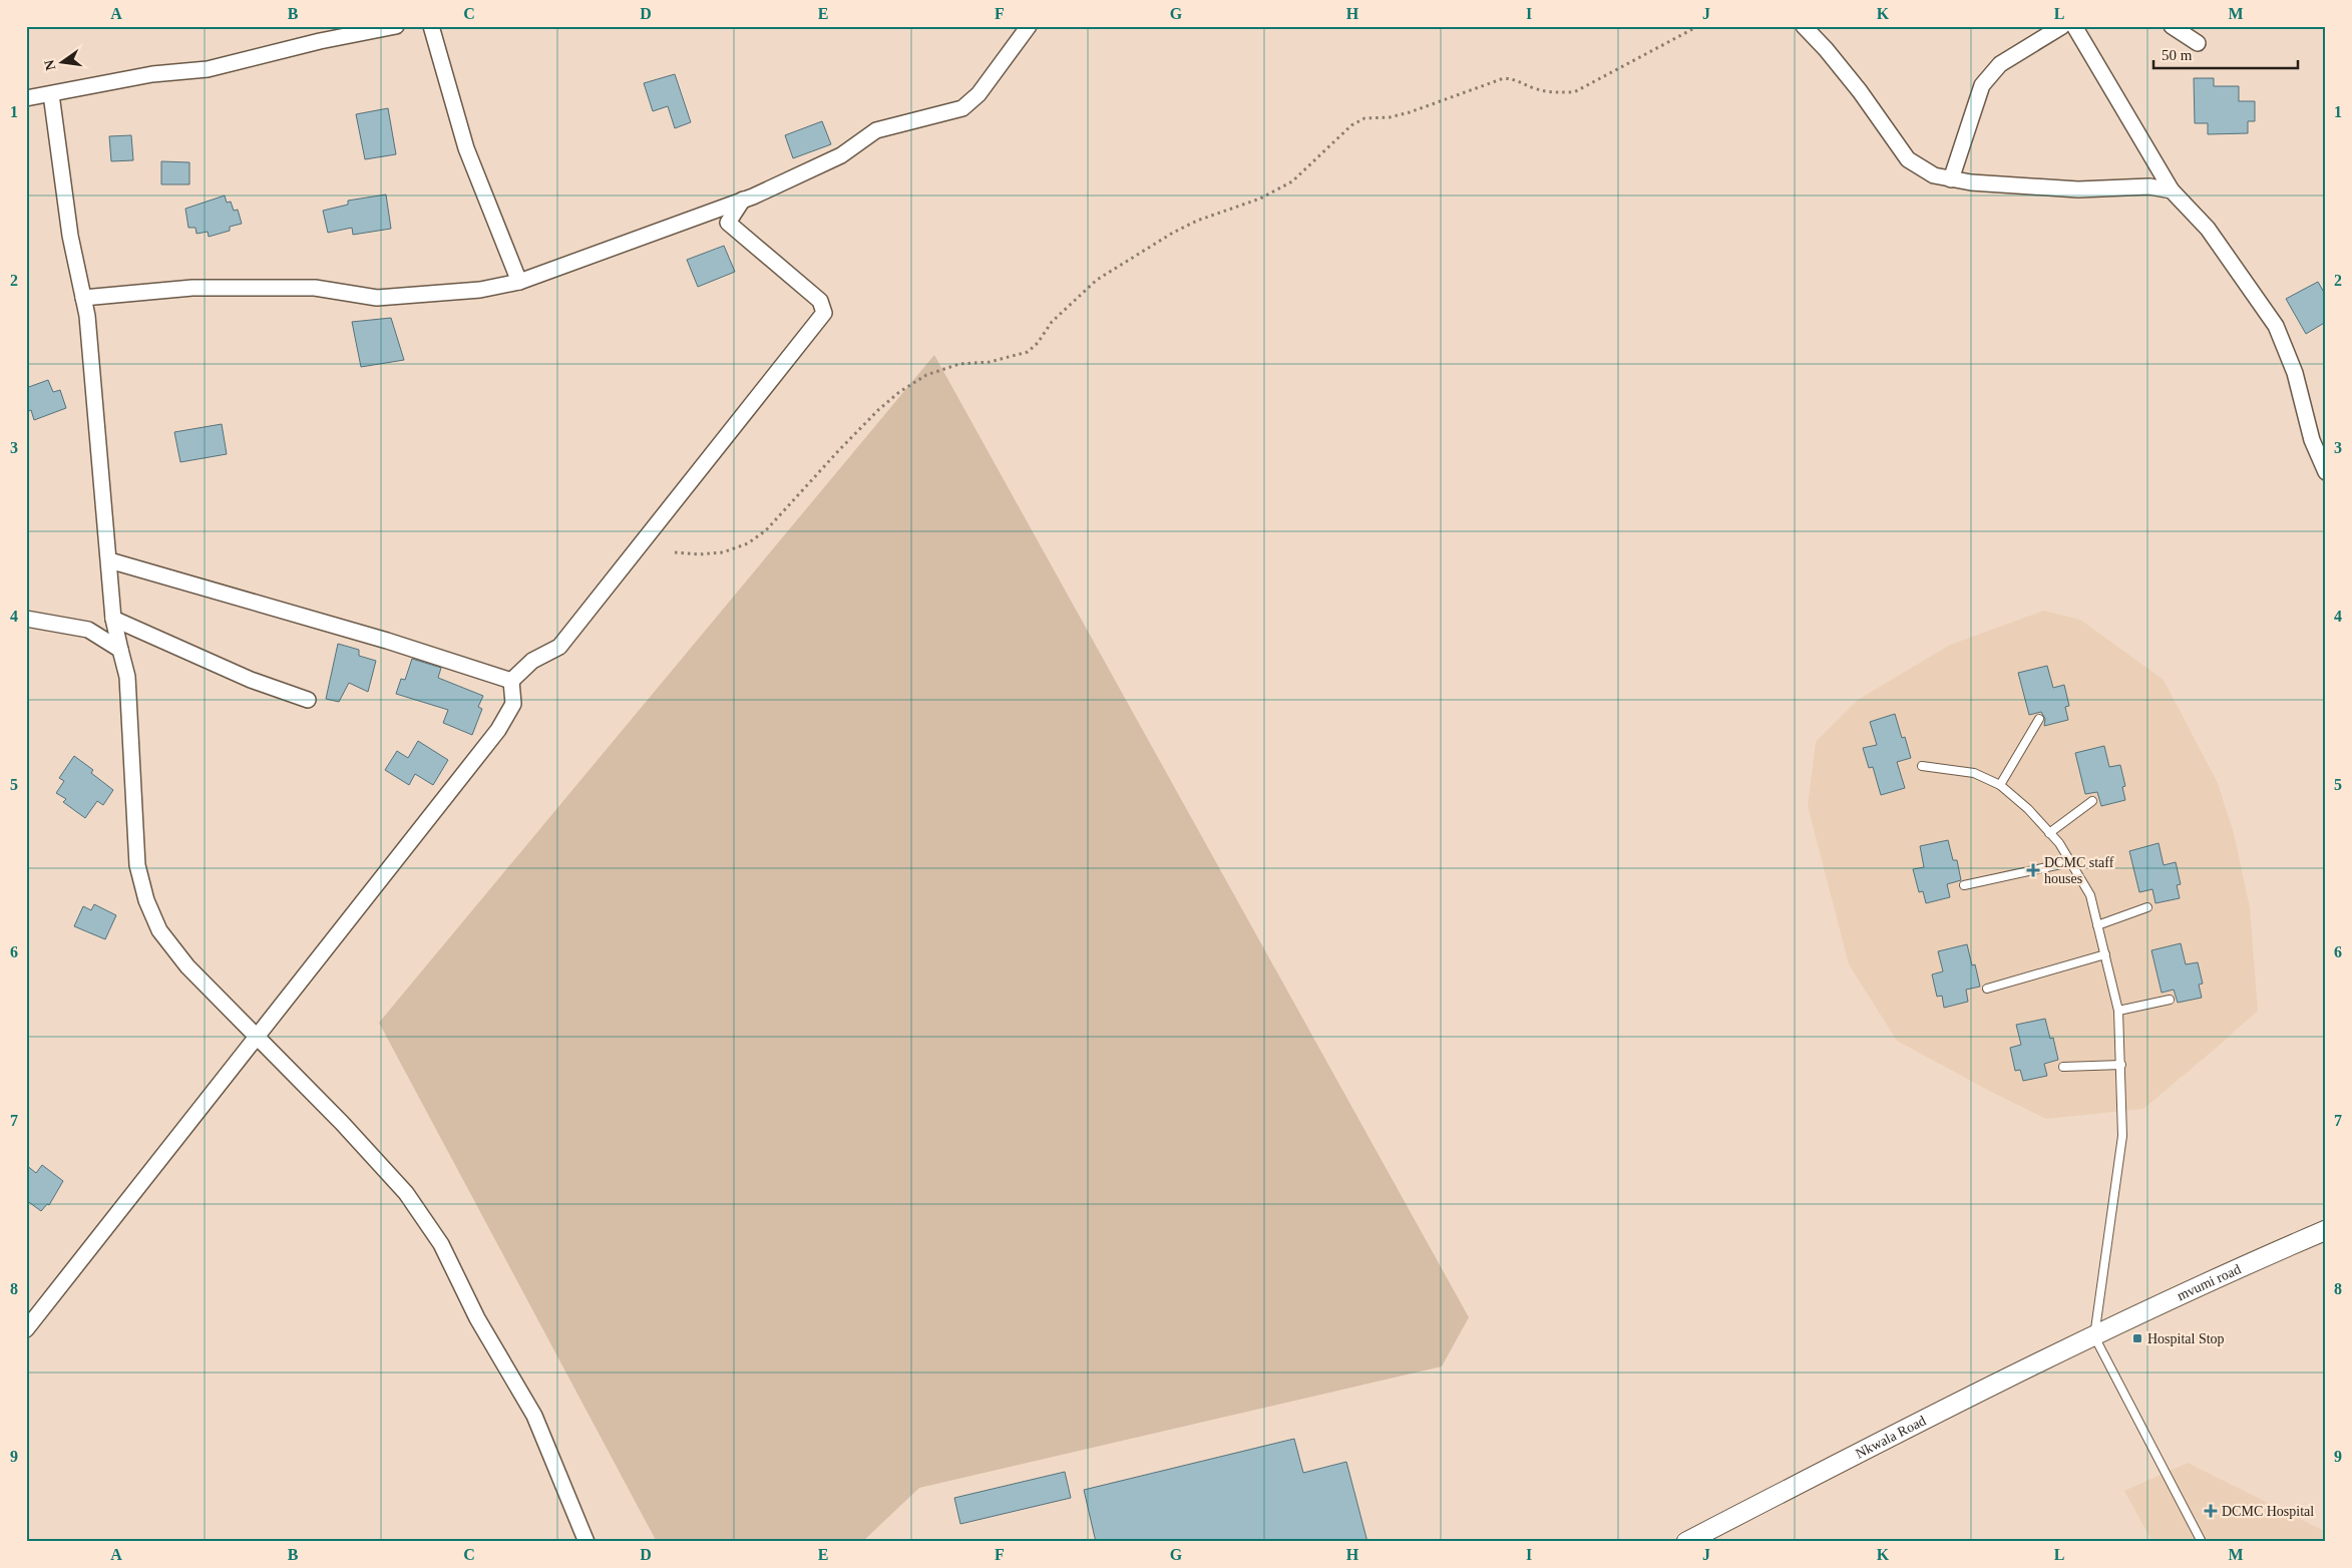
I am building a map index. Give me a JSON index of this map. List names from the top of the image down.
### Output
{
  "streets": {
    "street": ["mvumi road", "Nkwala Road"]
  },
  "crossings": [
    ["mvumi road", "Nkwala Road"]
  ],
  "places": {
    "health": ["DCMC staff houses", "DCMC Hospital"],
    "transit": ["Hospital Stop"]
  },
  "scale_bar": "50 m",
  "north": "left",
  "grid": {
    "columns": [
      "A",
      "B",
      "C",
      "D",
      "E",
      "F",
      "G",
      "H",
      "I",
      "J",
      "K",
      "L",
      "M"
    ],
    "rows": [
      "1",
      "2",
      "3",
      "4",
      "5",
      "6",
      "7",
      "8",
      "9"
    ]
  }
}
